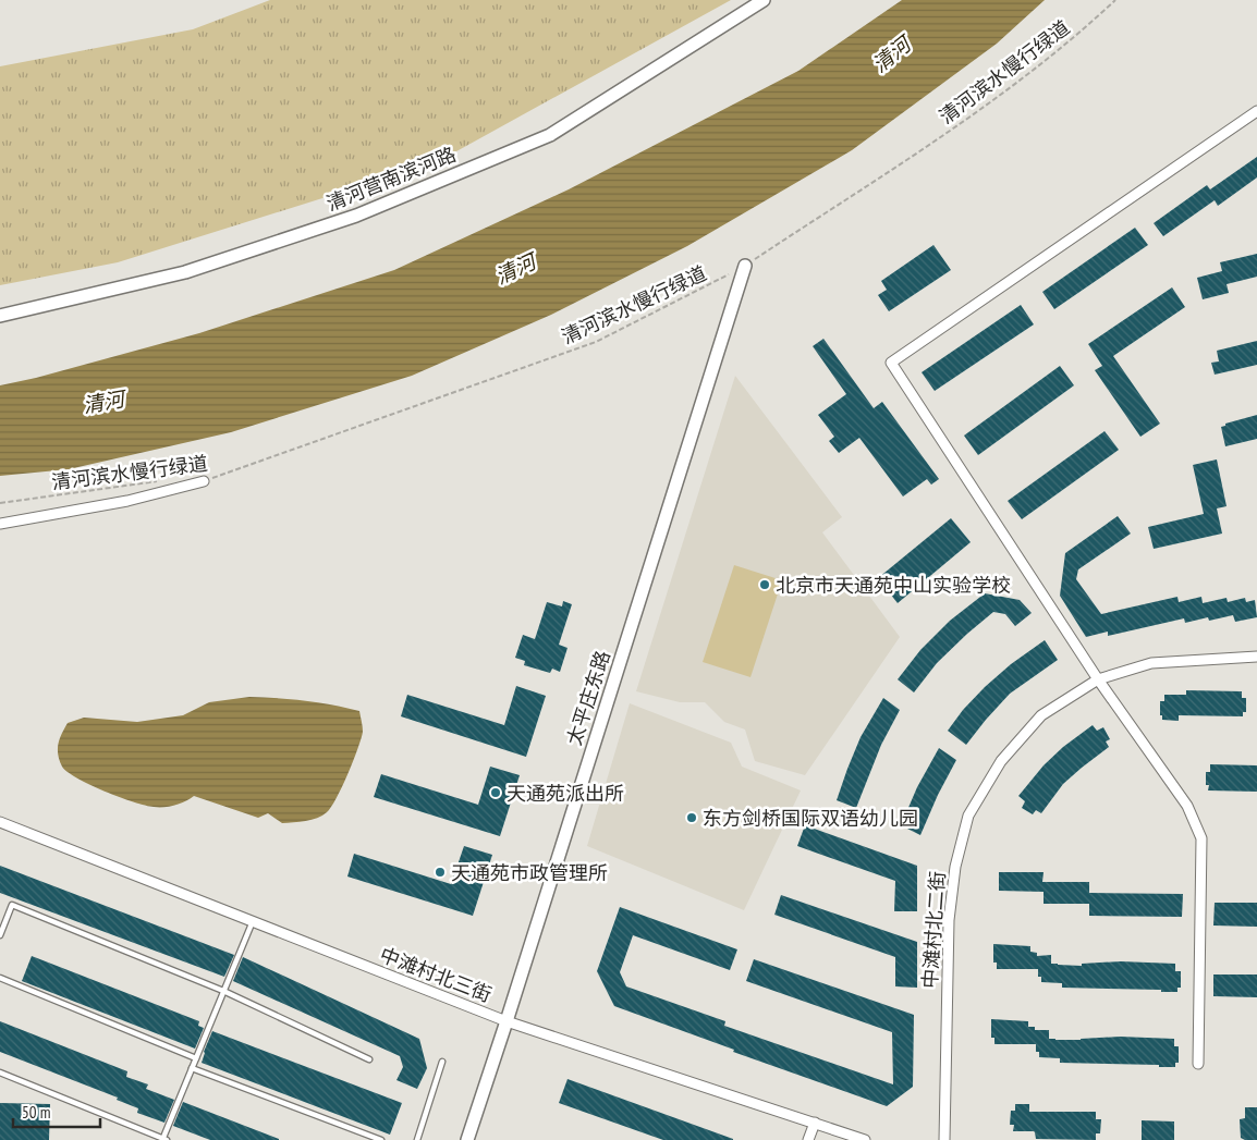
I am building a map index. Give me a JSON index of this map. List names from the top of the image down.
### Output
{
  "streets": {
    "street": [
      "清河营南滨河路",
      "太平庄东路",
      "中滩村北二街",
      "中滩村北三街"
    ],
    "path": ["清河滨水慢行绿道"]
  },
  "crossings": [
    ["清河滨水慢行绿道", "太平庄东路"],
    ["太平庄东路", "中滩村北三街"]
  ],
  "water": ["清河"],
  "places": [
    "北京市天通苑中山实验学校",
    "天通苑派出所",
    "东方剑桥国际双语幼儿园",
    "天通苑市政管理所"
  ],
  "scale_bar": "50 m"
}
